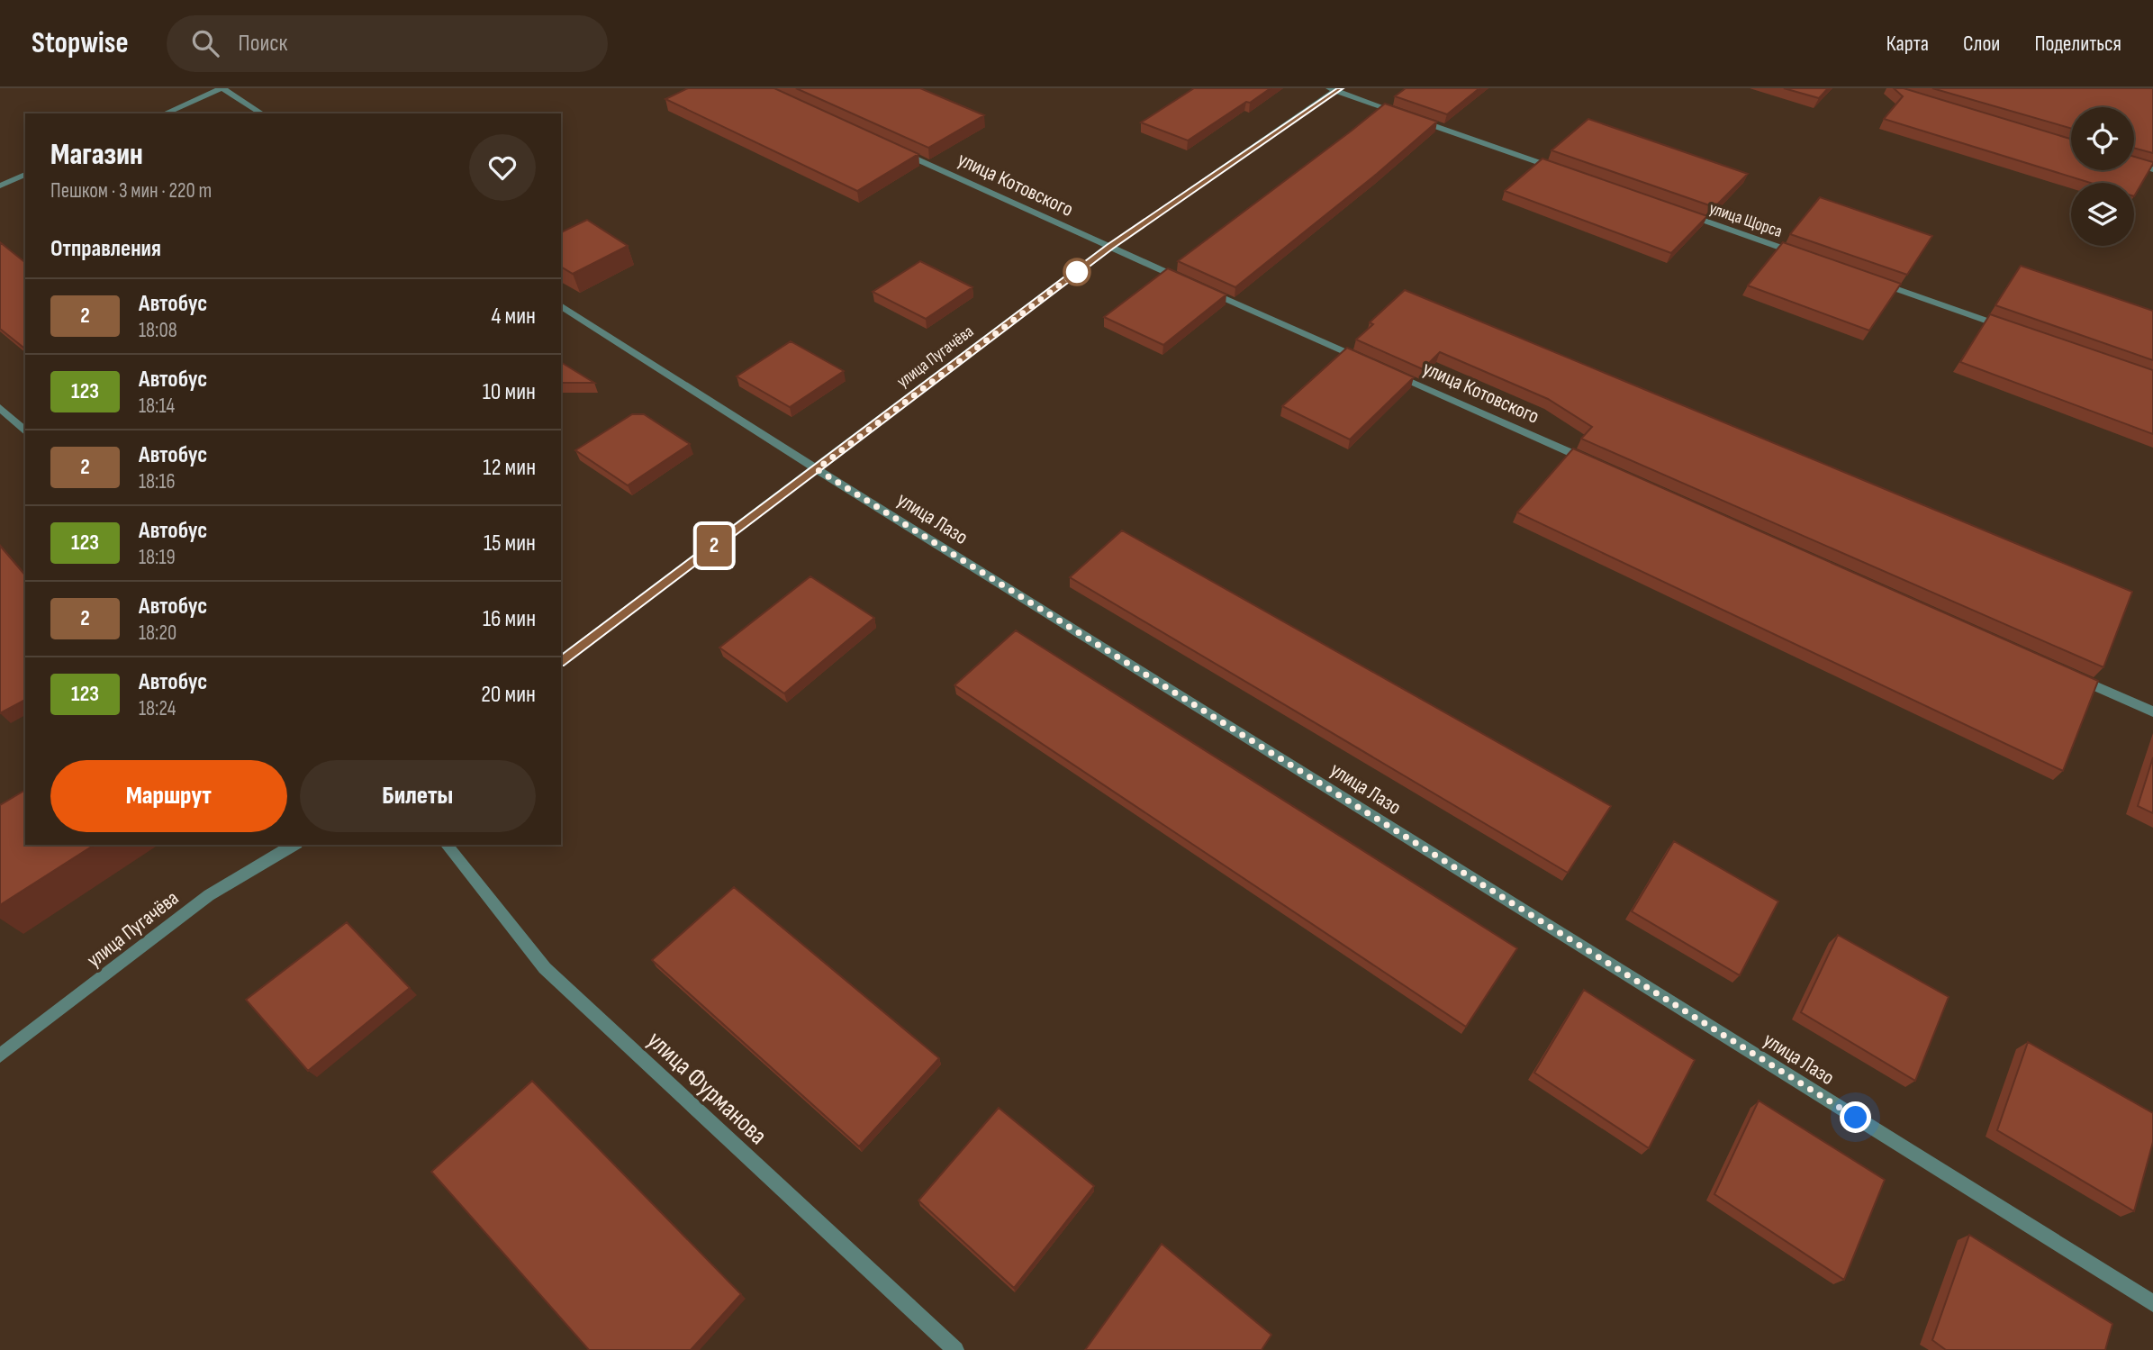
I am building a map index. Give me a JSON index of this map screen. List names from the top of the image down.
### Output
{
  "streets": {
    "street": [
      "улица Котовского",
      "улица Щорса",
      "улица Пугачёва",
      "улица Лазо",
      "улица Фурманова"
    ]
  },
  "crossings": [
    ["улица Котовского", "улица Пугачёва"],
    ["улица Пугачёва", "улица Лазо"]
  ],
  "lines": ["bus line 2"],
  "page": {
    "header": "Stopwise",
    "search": "Поиск",
    "nav": ["Карта", "Слои", "Поделиться"],
    "on_map": "2",
    "heading": [
      ["Магазин", "Пешком · 3 мин · 220 m"],
      "Отправления"
    ],
    "list": [
      {
        "mark": "2",
        "name": "Автобус",
        "note": "18:08",
        "value": "4 мин"
      },
      {
        "mark": "123",
        "name": "Автобус",
        "note": "18:14",
        "value": "10 мин"
      },
      {
        "mark": "2",
        "name": "Автобус",
        "note": "18:16",
        "value": "12 мин"
      },
      {
        "mark": "123",
        "name": "Автобус",
        "note": "18:19",
        "value": "15 мин"
      },
      {
        "mark": "2",
        "name": "Автобус",
        "note": "18:20",
        "value": "16 мин"
      },
      {
        "mark": "123",
        "name": "Автобус",
        "note": "18:24",
        "value": "20 мин"
      }
    ],
    "buttons": ["Маршрут", "Билеты"]
  }
}
